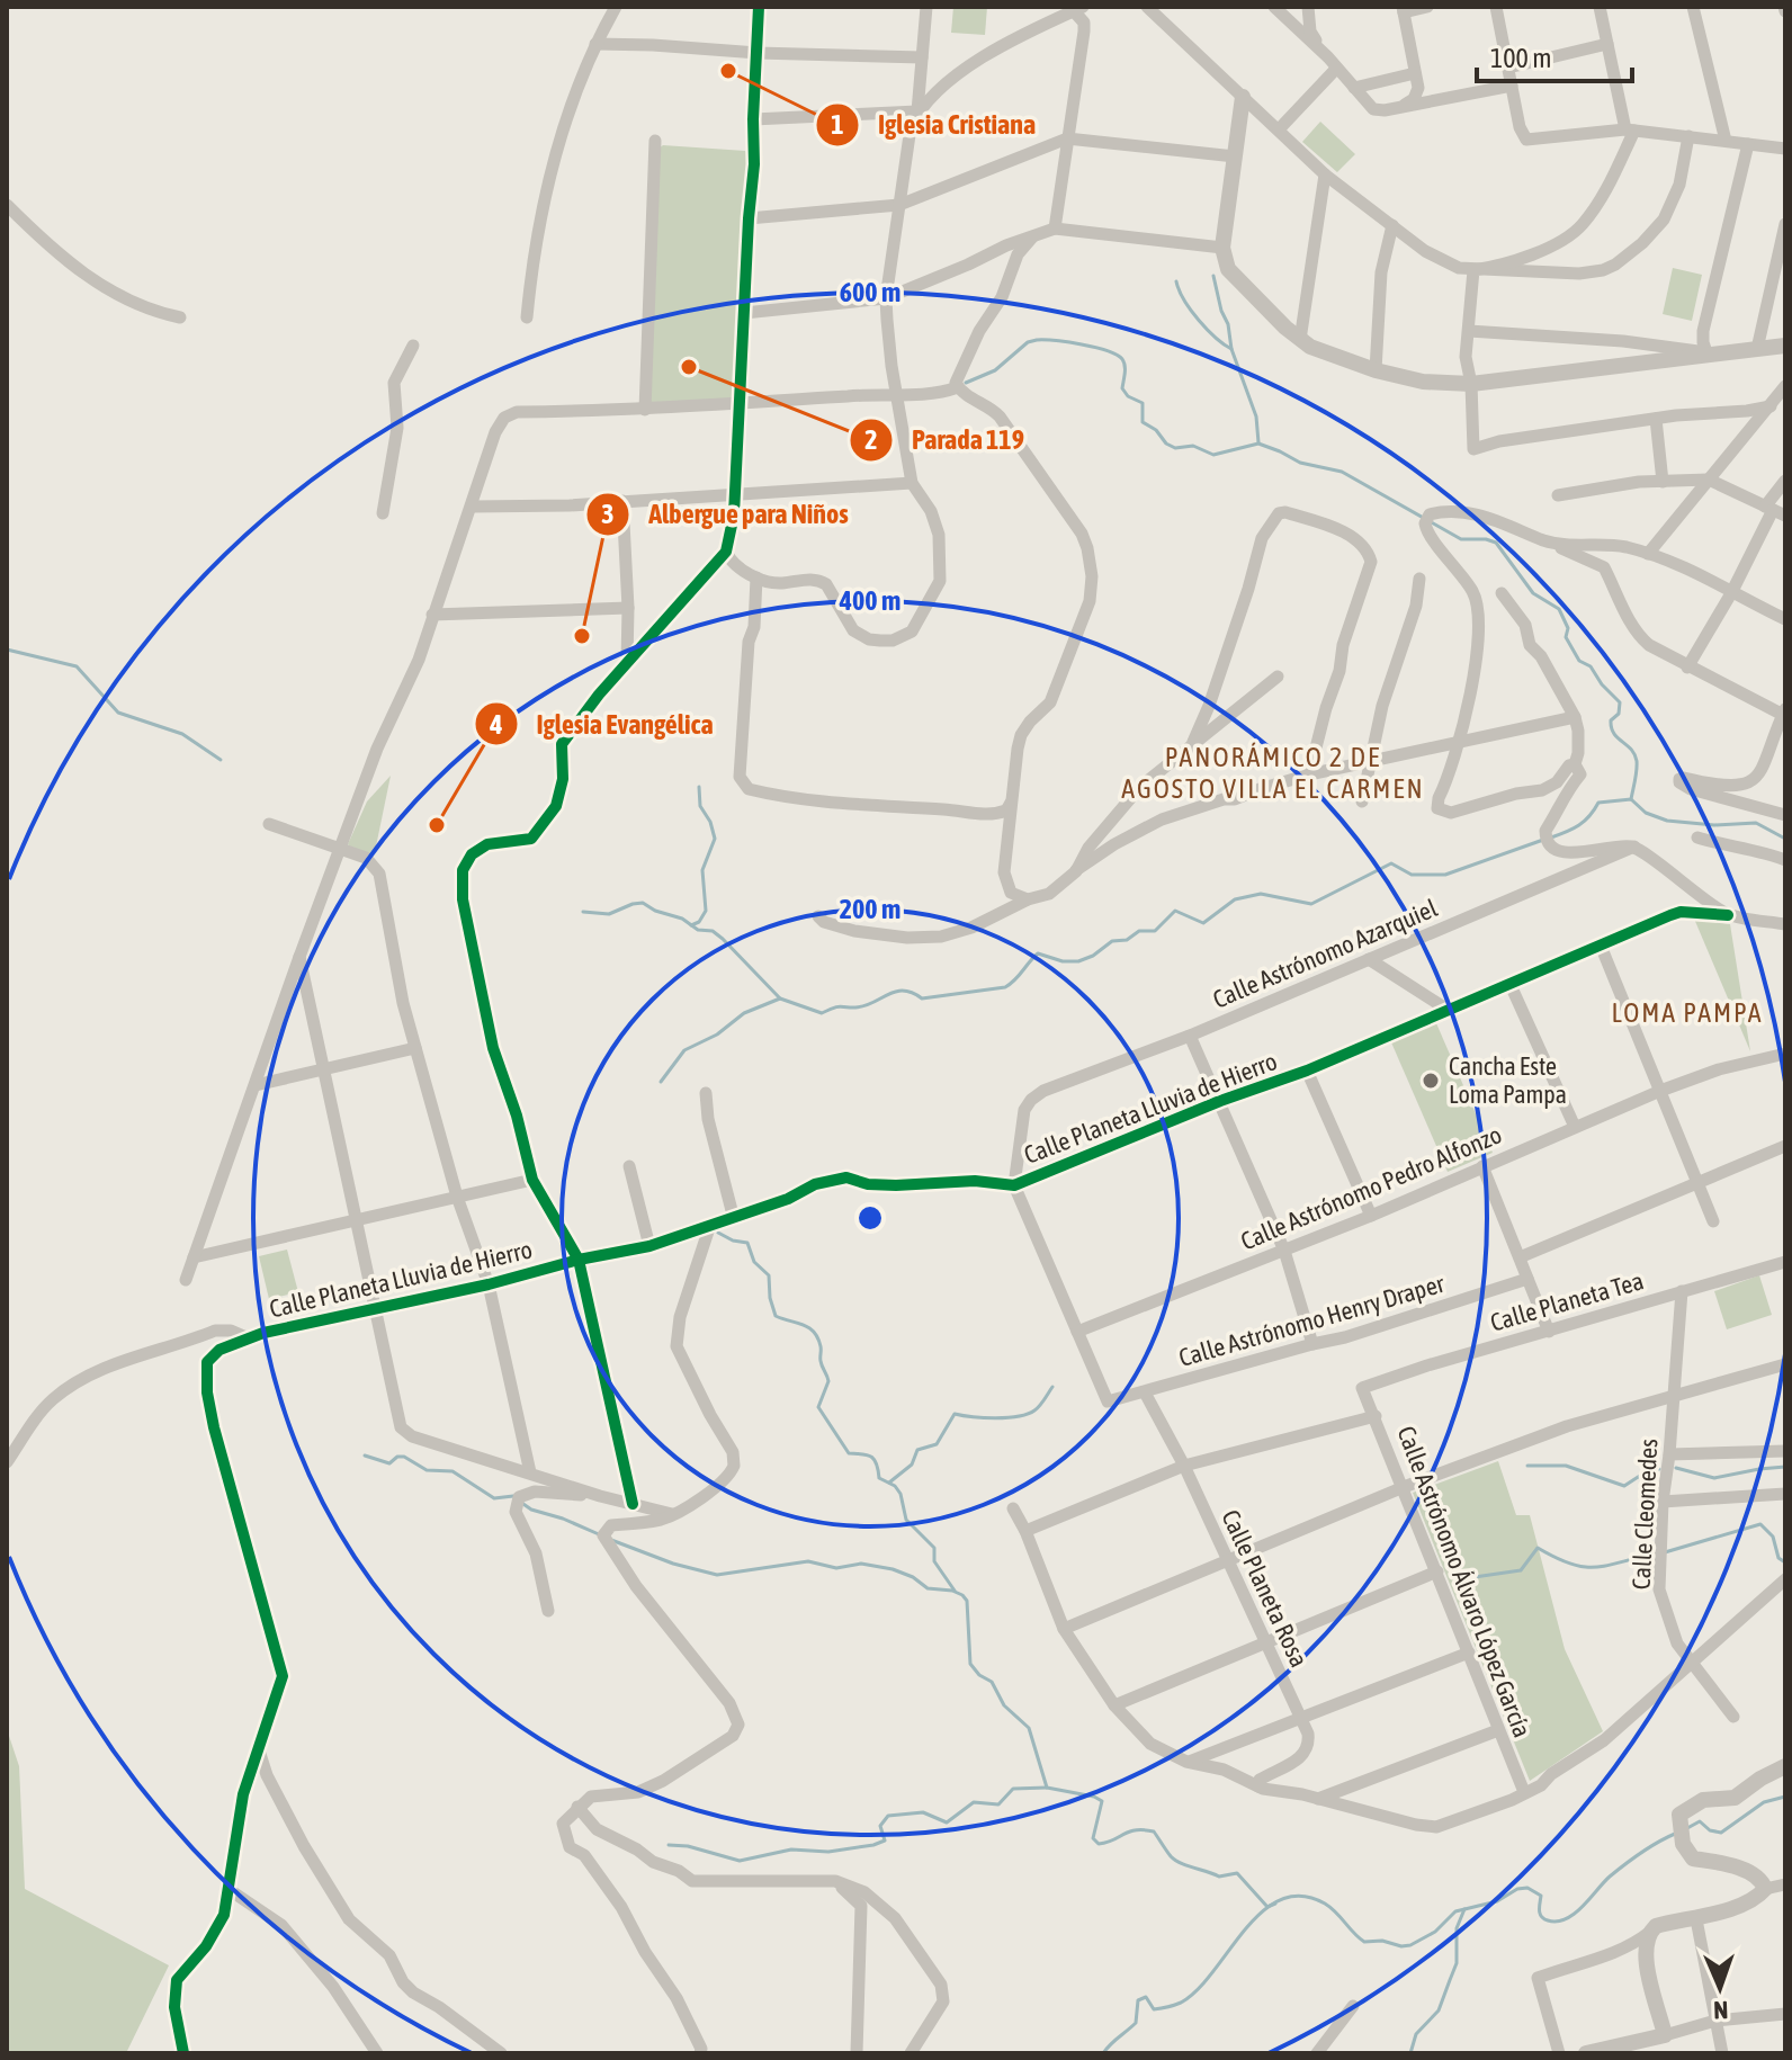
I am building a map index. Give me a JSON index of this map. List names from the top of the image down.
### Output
{
  "streets": {
    "street": [
      "Calle Astrónomo Azarquiel",
      "Calle Planeta Lluvia de Hierro",
      "Calle Astrónomo Pedro Alfonzo",
      "Calle Planeta Tea",
      "Calle Astrónomo Henry Draper",
      "Calle Cleomedes",
      "Calle Astrónomo Álvaro López García",
      "Calle Planeta Rosa"
    ]
  },
  "crossings": [
    ["Calle Astrónomo Azarquiel", "Calle Planeta Lluvia de Hierro"],
    ["Calle Astrónomo Pedro Alfonzo", "Calle Astrónomo Henry Draper"],
    ["Calle Planeta Tea", "Calle Cleomedes"],
    ["Calle Planeta Tea", "Calle Astrónomo Álvaro López García"],
    ["Calle Astrónomo Henry Draper", "Calle Planeta Rosa"]
  ],
  "districts": ["PANORÁMICO 2 DE AGOSTO VILLA EL CARMEN", "LOMA PAMPA"],
  "places": [
    "Iglesia Cristiana",
    "Parada 119",
    "Albergue para Niños",
    "Iglesia Evangélica",
    "Cancha Este Loma Pampa"
  ],
  "scale_bar": "100 m",
  "north": "bottom",
  "rings": ["600 m", "400 m", "200 m"]
}
